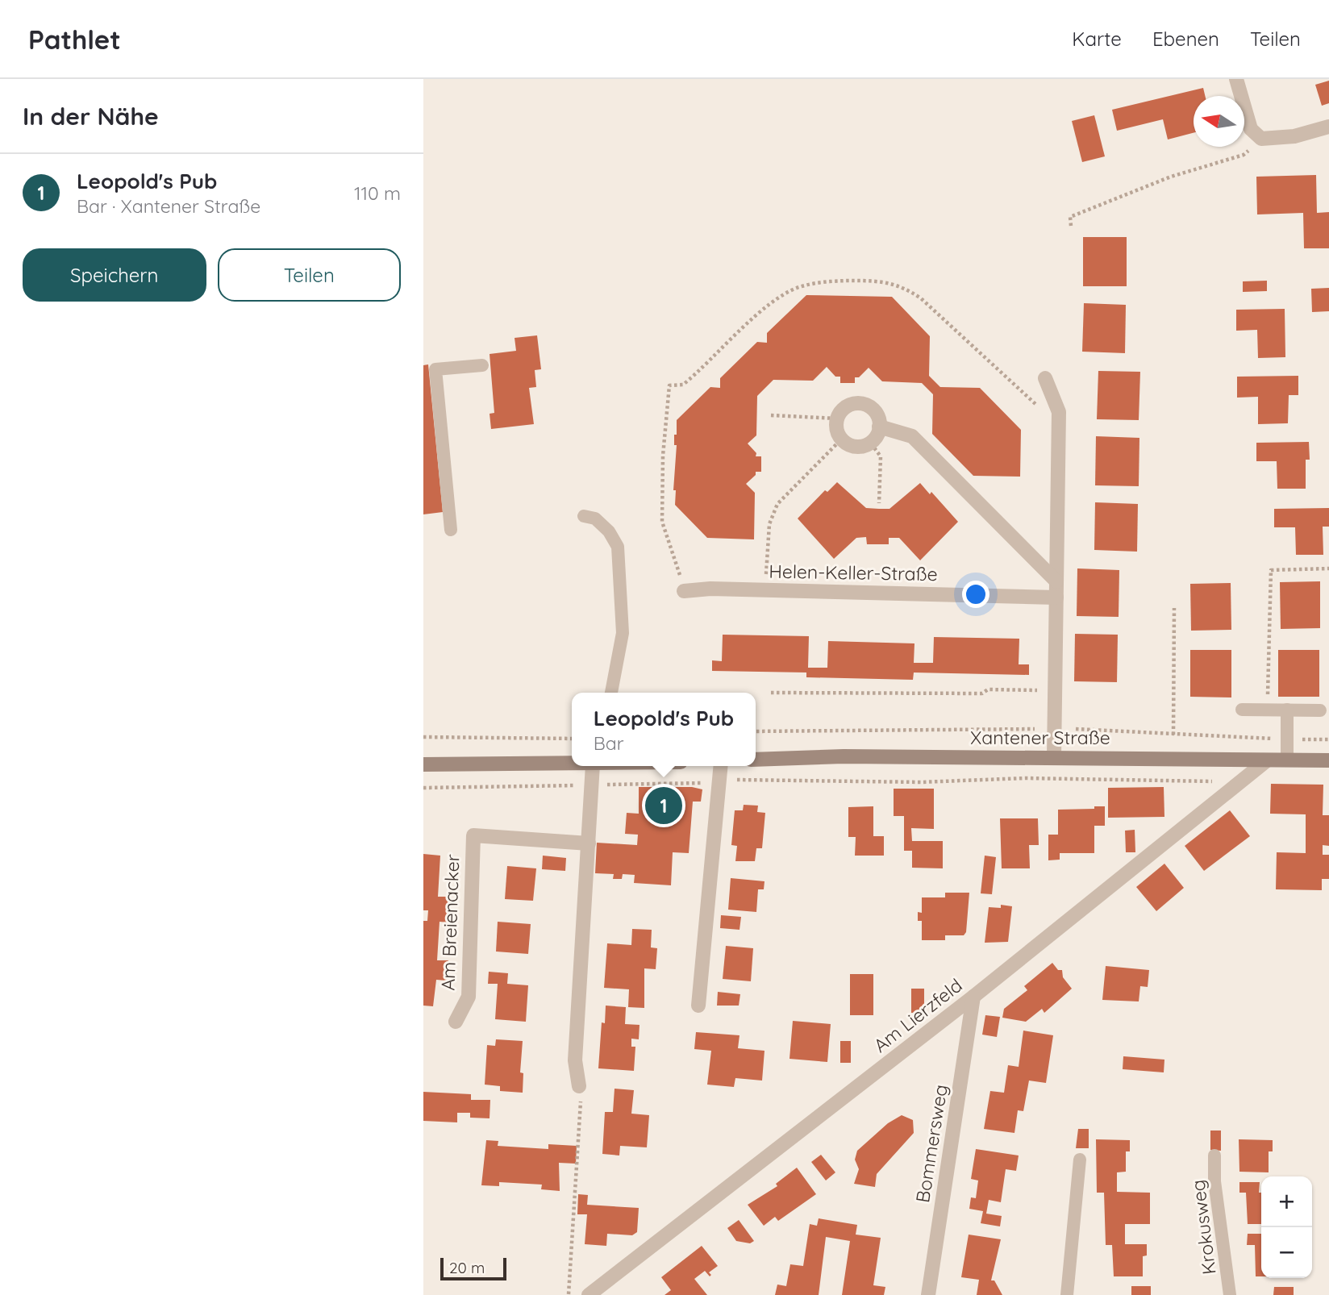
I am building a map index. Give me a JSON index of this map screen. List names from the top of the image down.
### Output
{
  "streets": {
    "main road": ["Xantener Straße"],
    "street": [
      "Helen-Keller-Straße",
      "Am Breienacker",
      "Am Lierzfeld",
      "Bommersweg"
    ],
    "lane": ["Krokusweg"]
  },
  "crossings": [
    ["Xantener Straße", "Am Lierzfeld"],
    ["Am Lierzfeld", "Bommersweg"]
  ],
  "scale_bar": "20 m",
  "north": "left",
  "page": {
    "header": "Pathlet",
    "nav": ["Karte", "Ebenen", "Teilen"],
    "heading": "In der Nähe",
    "list": [
      {
        "mark": "1",
        "name": "Leopold's Pub",
        "note": "Bar · Xantener Straße",
        "value": "110 m"
      }
    ],
    "buttons": ["Speichern", "Teilen"],
    "popup": ["Leopold's Pub", "Bar"],
    "pins": "1",
    "map_buttons": ["+", "−"],
    "scale": "20 m"
  }
}
